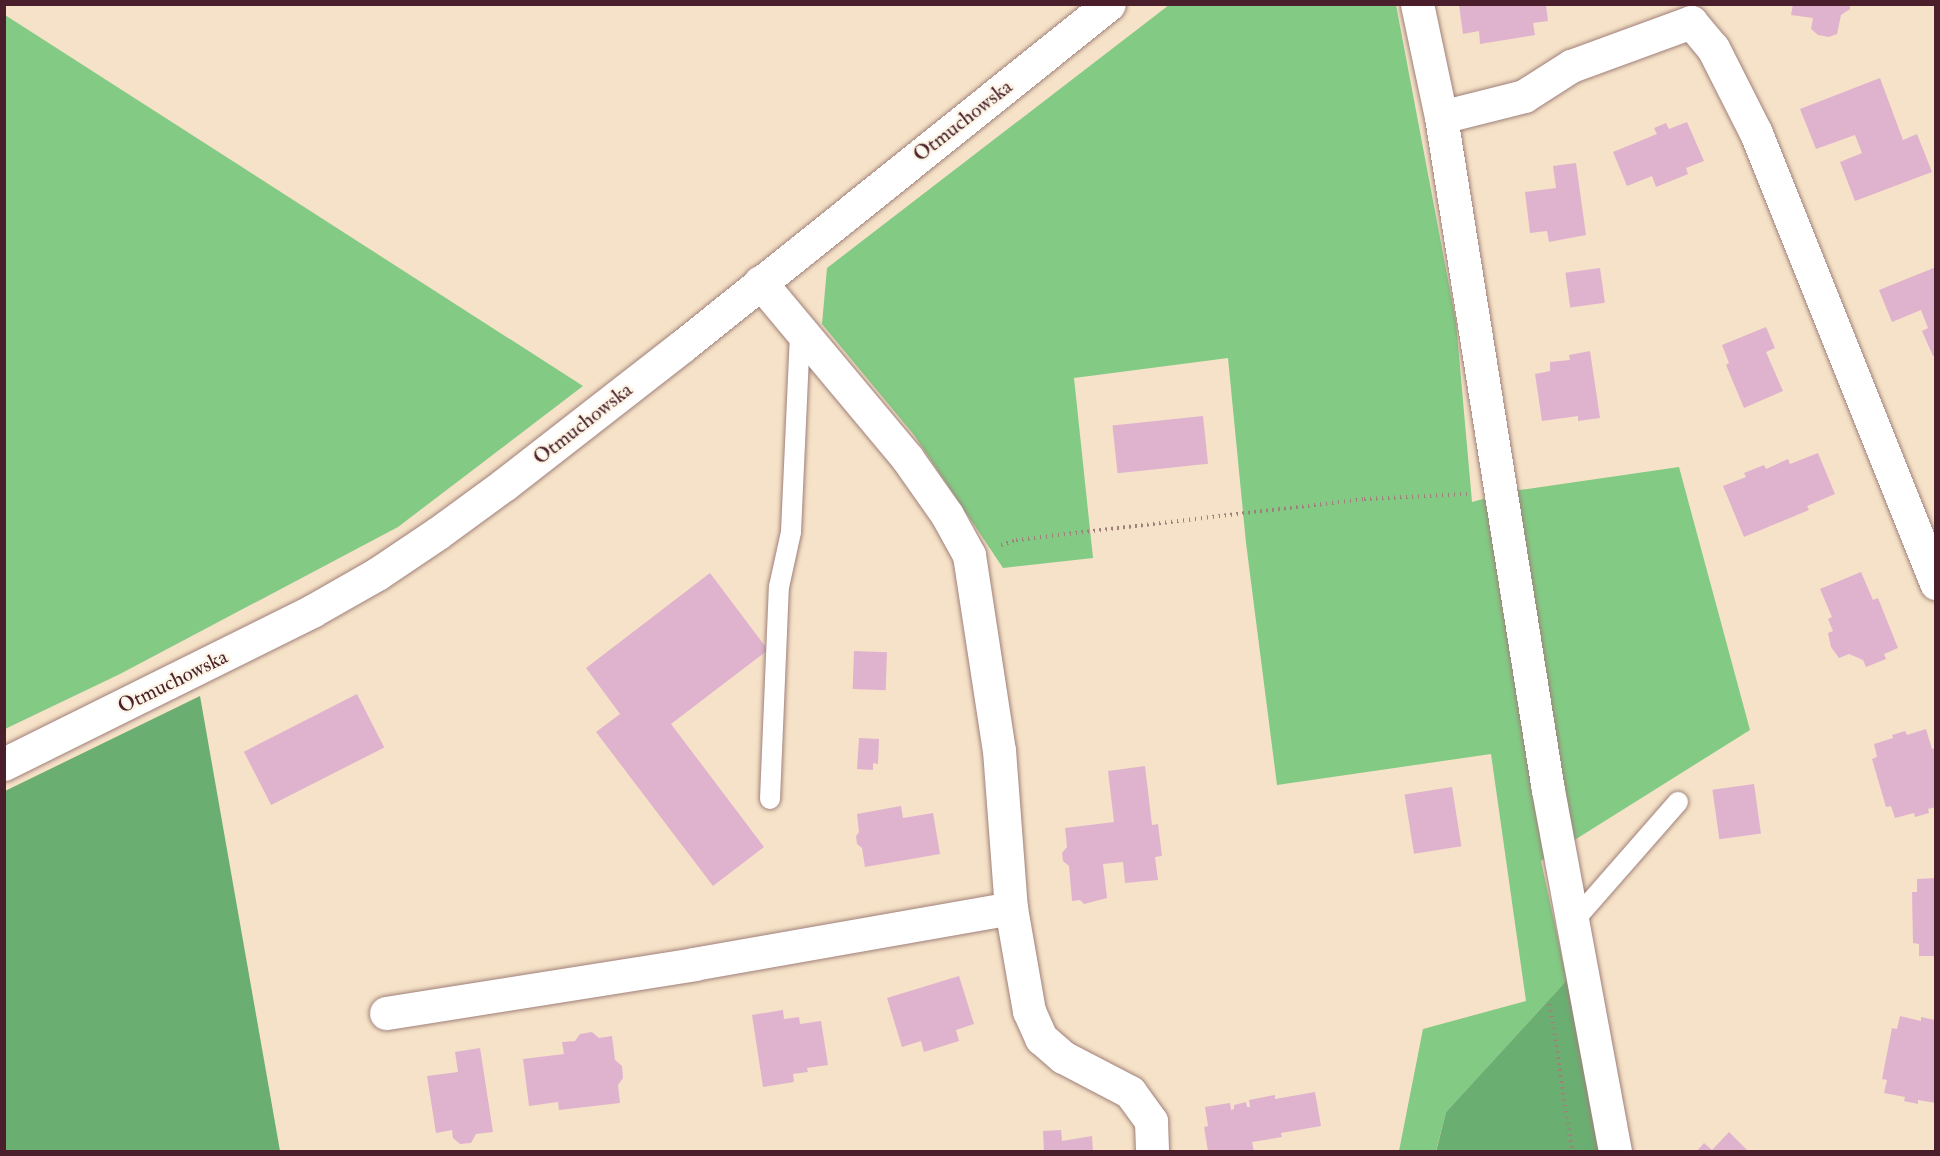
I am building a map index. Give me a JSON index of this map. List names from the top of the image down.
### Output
{
  "streets": {
    "street": ["Otmuchowska"]
  }
}
